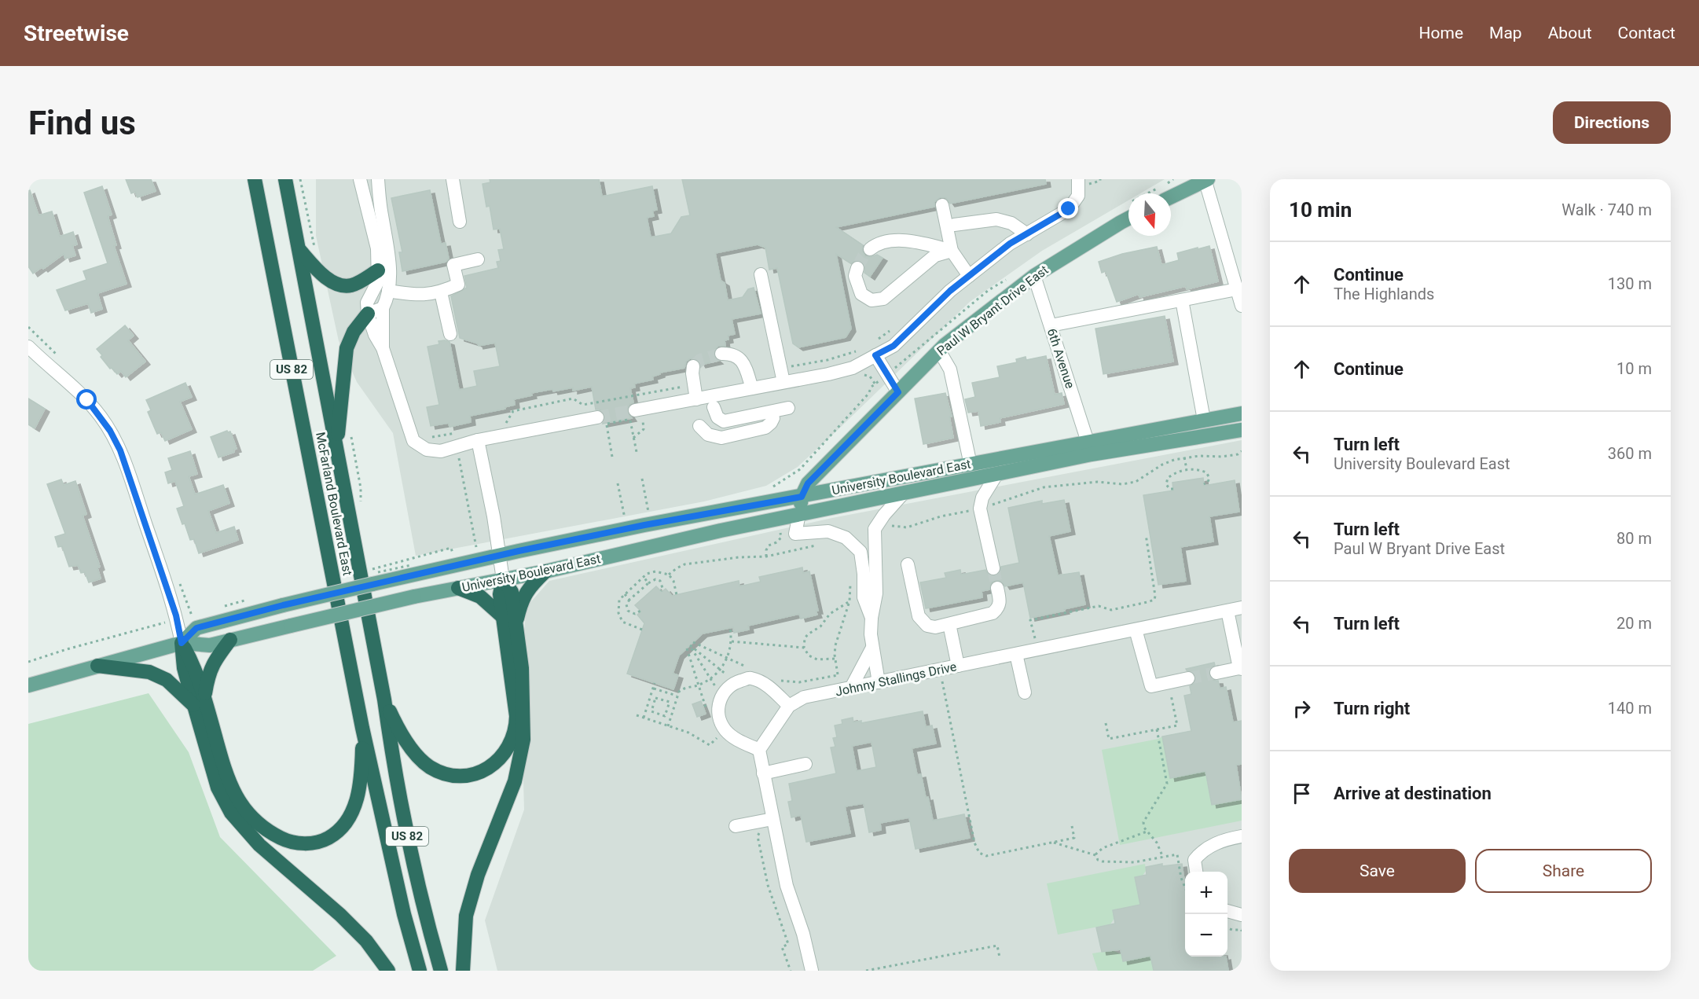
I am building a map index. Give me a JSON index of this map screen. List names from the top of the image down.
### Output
{
  "streets": {
    "highway": ["US 82", "McFarland Boulevard East"],
    "main road": ["Paul W Bryant Drive East", "University Boulevard East"],
    "street": ["6th Avenue", "Johnny Stallings Drive"]
  },
  "crossings": [
    ["Paul W Bryant Drive East", "6th Avenue"],
    ["Paul W Bryant Drive East", "University Boulevard East"],
    ["6th Avenue", "University Boulevard East"]
  ],
  "north": "bottom",
  "page": {
    "header": "Streetwise",
    "nav": [
      "Home",
      "Map",
      "About",
      "Contact"
    ],
    "buttons": [
      "Directions",
      ["Save", "Share"]
    ],
    "title": "Find us",
    "heading": ["10 min", "Walk · 740 m"],
    "list": [
      ["Continue", "The Highlands", "130 m"],
      ["Continue", "10 m"],
      ["Turn left", "University Boulevard East", "360 m"],
      ["Turn left", "Paul W Bryant Drive East", "80 m"],
      ["Turn left", "20 m"],
      ["Turn right", "140 m"],
      "Arrive at destination"
    ],
    "map_buttons": ["+", "−"]
  }
}
